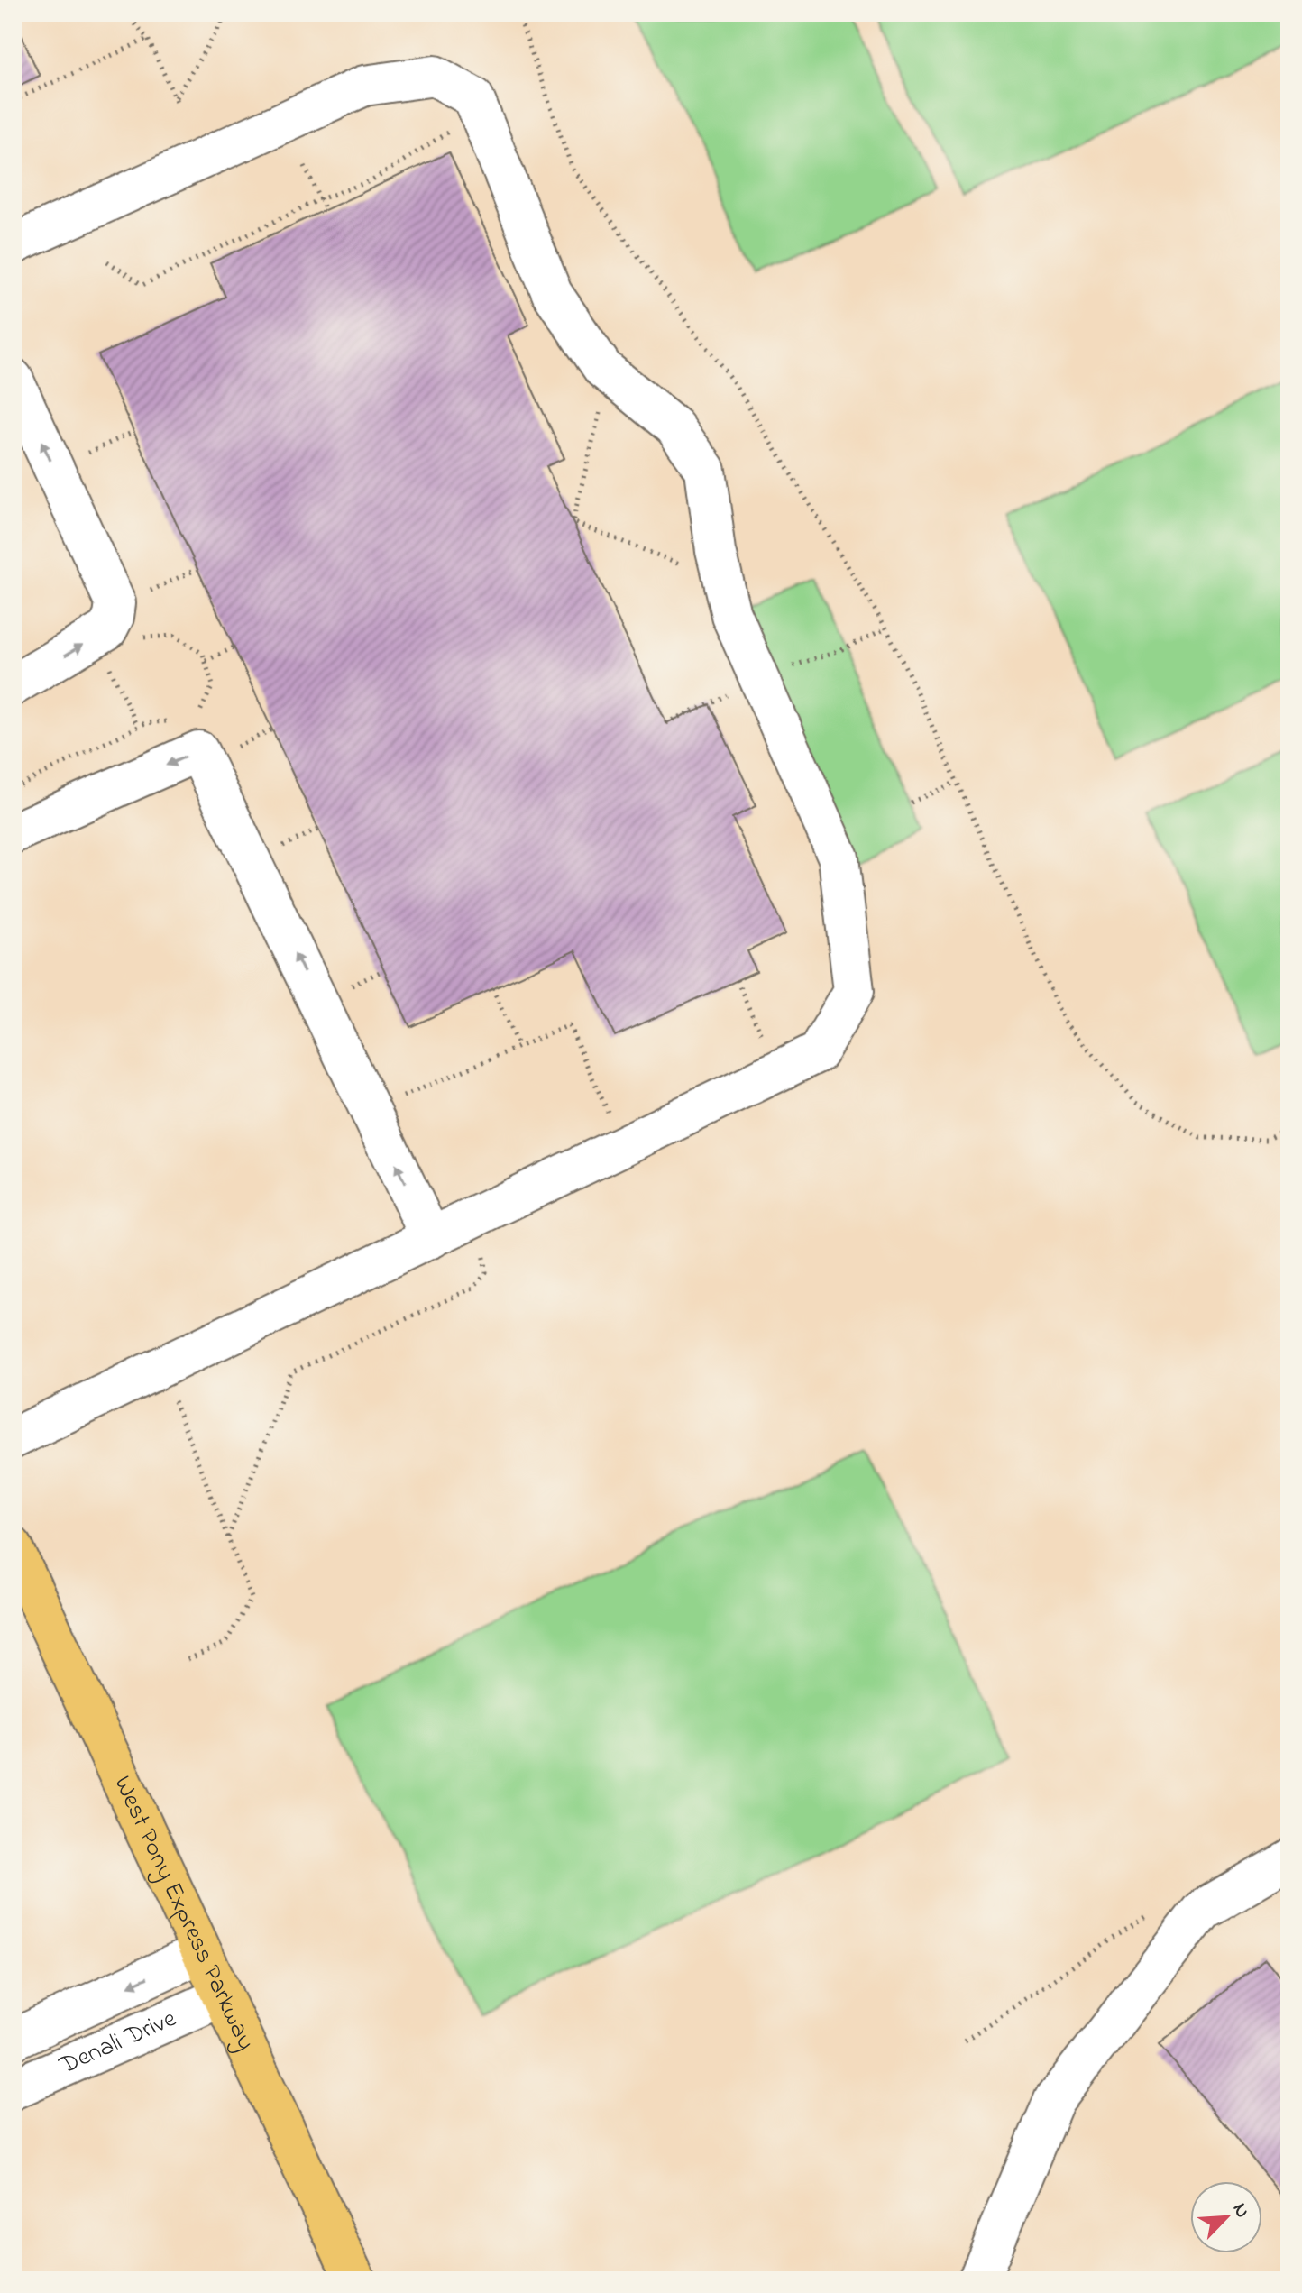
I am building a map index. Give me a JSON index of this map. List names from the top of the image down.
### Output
{
  "streets": {
    "main road": ["West Pony Express Parkway"],
    "street": ["Denali Drive"]
  },
  "crossings": [
    ["West Pony Express Parkway", "Denali Drive"]
  ],
  "north": "top right"
}
